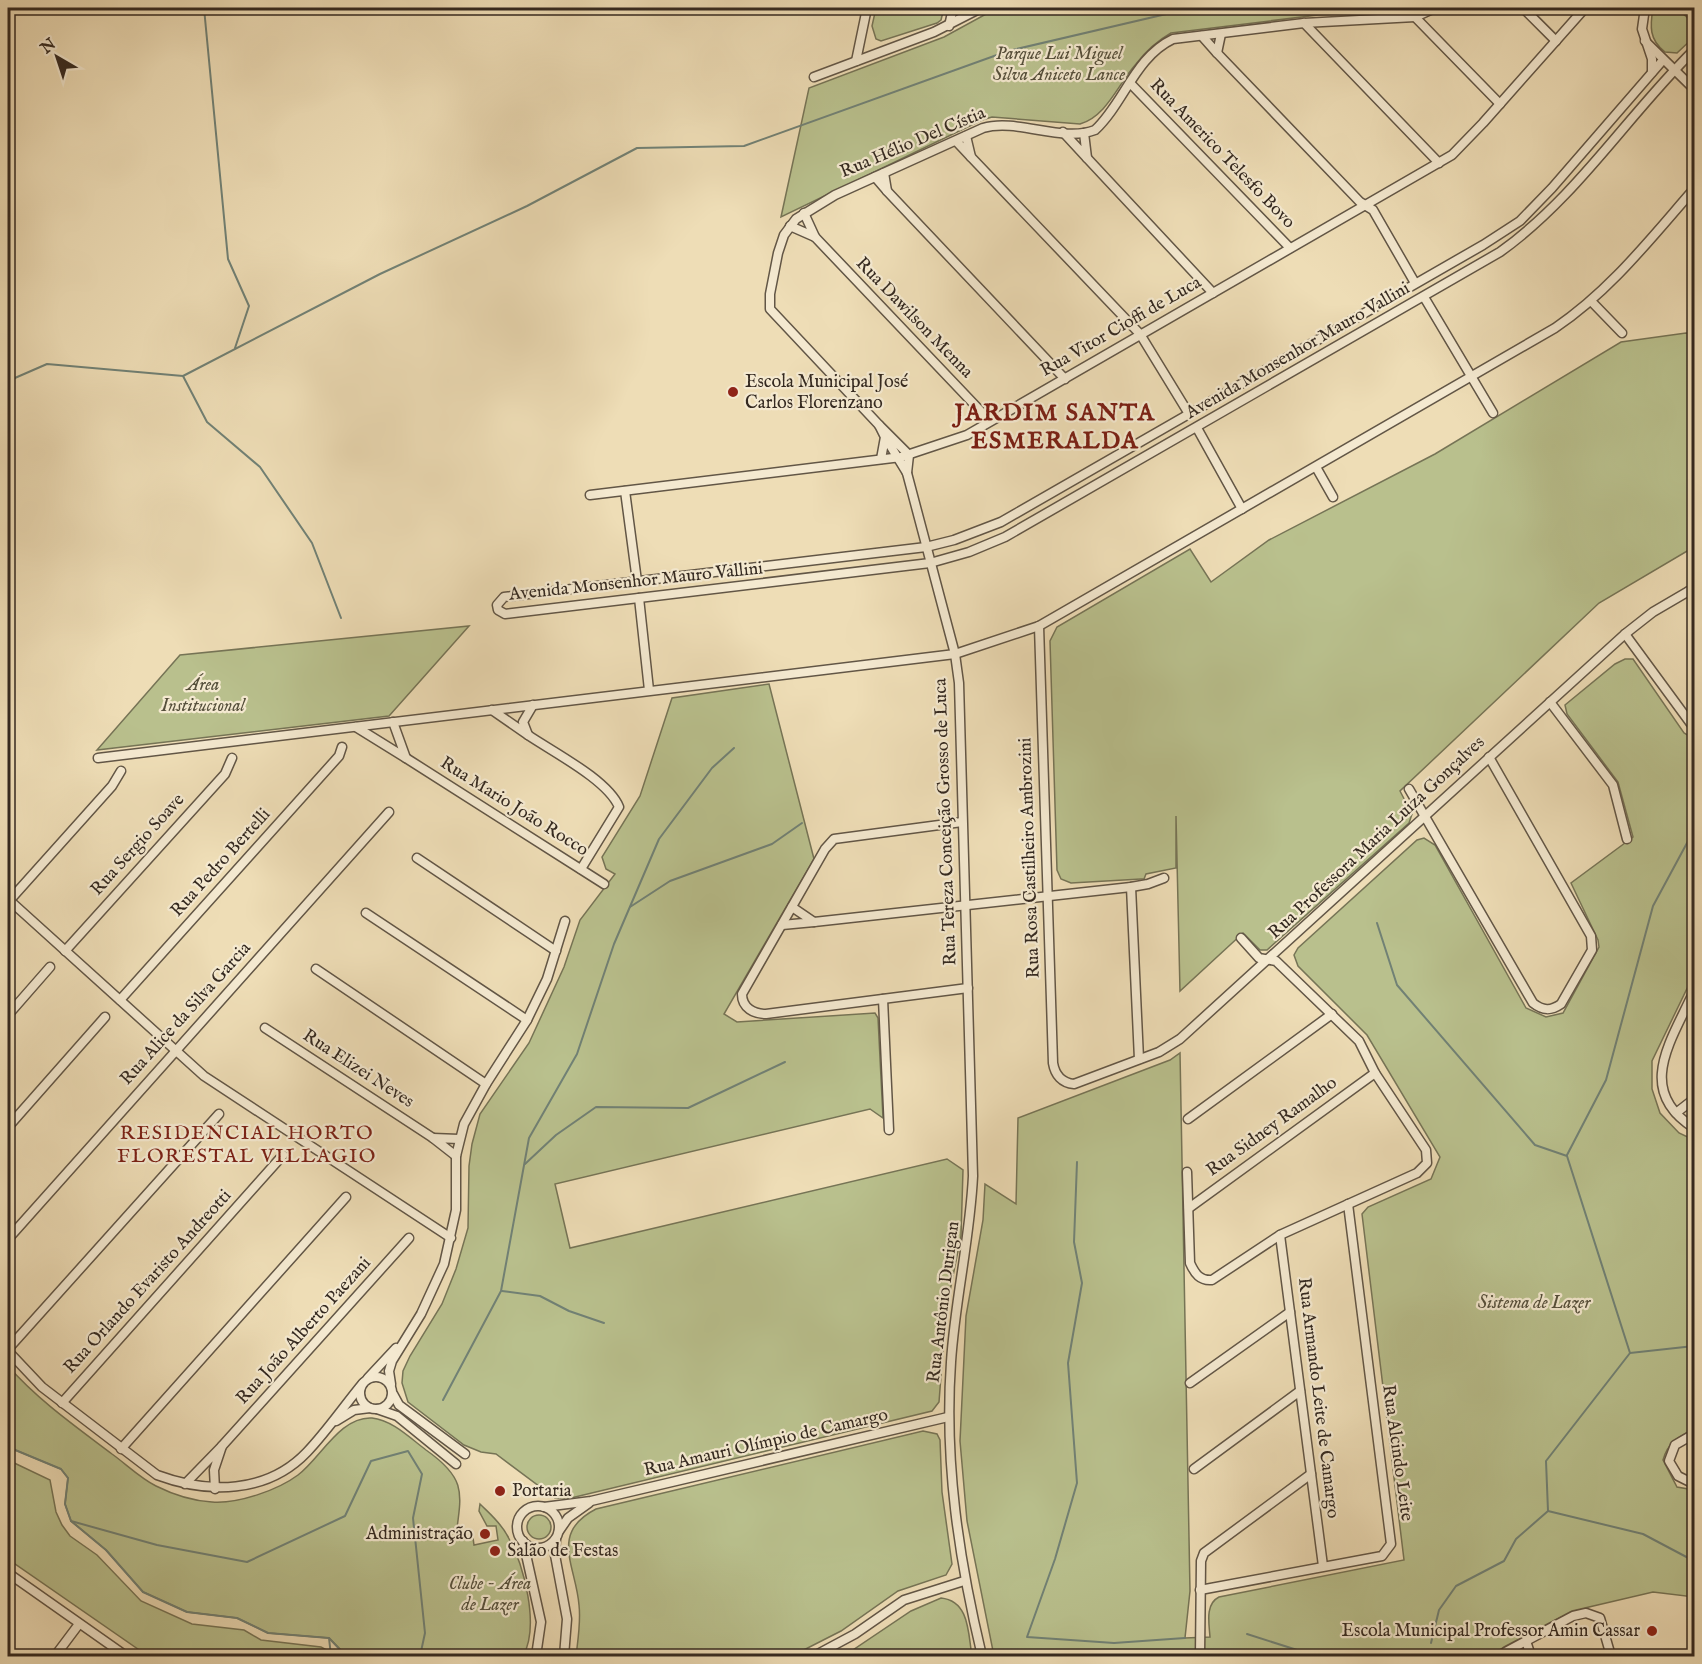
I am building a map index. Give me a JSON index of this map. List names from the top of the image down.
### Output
{
  "streets": {
    "street": [
      "Rua Hélio Del Cístia",
      "Rua Americo Telesfo Bovo",
      "Rua Dawilson Menna",
      "Rua Vitor Cioffi de Luca",
      "Avenida Monsenhor Mauro Vallini",
      "Rua Mario João Rocco",
      "Rua Tereza Conceição Grosso de Luca",
      "Rua Professora Maria Luiza Gonçalves",
      "Rua Sergio Soave",
      "Rua Rosa Castilheiro Ambrozini",
      "Rua Pedro Bertelli",
      "Rua Alice da Silva Garcia",
      "Rua Elizei Neves",
      "Rua Sidney Ramalho",
      "Rua Orlando Evaristo Andreotti",
      "Rua Antônio Durigan",
      "Rua João Alberto Paezani",
      "Rua Armando Leite de Camargo",
      "Rua Amauri Olímpio de Camargo",
      "Rua Alcindo Leite"
    ]
  },
  "crossings": [
    ["Rua Hélio Del Cístia", "Rua Dawilson Menna"],
    ["Rua Hélio Del Cístia", "Rua Tereza Conceição Grosso de Luca"],
    ["Rua Americo Telesfo Bovo", "Rua Vitor Cioffi de Luca"],
    ["Rua Dawilson Menna", "Rua Vitor Cioffi de Luca"],
    ["Rua Dawilson Menna", "Rua Tereza Conceição Grosso de Luca"],
    ["Rua Vitor Cioffi de Luca", "Rua Tereza Conceição Grosso de Luca"],
    ["Avenida Monsenhor Mauro Vallini", "Rua Tereza Conceição Grosso de Luca"],
    ["Rua Tereza Conceição Grosso de Luca", "Rua Antônio Durigan"],
    ["Rua Professora Maria Luiza Gonçalves", "Rua Rosa Castilheiro Ambrozini"],
    ["Rua Antônio Durigan", "Rua Amauri Olímpio de Camargo"],
    ["Rua Armando Leite de Camargo", "Rua Alcindo Leite"]
  ],
  "districts": ["JARDIM SANTA ESMERALDA", "RESIDENCIAL HORTO FLORESTAL VILLAGIO"],
  "parks": [
    "Parque Lui Miguel Silva Aniceto Lance",
    "Área Institucional",
    "Sistema de Lazer",
    "Clube - Área de Lazer"
  ],
  "places": [
    "Escola Municipal José Carlos Florenzano",
    "Portaria",
    "Administração",
    "Salão de Festas",
    "Escola Municipal Professor Amin Cassar"
  ],
  "north": "top left"
}
